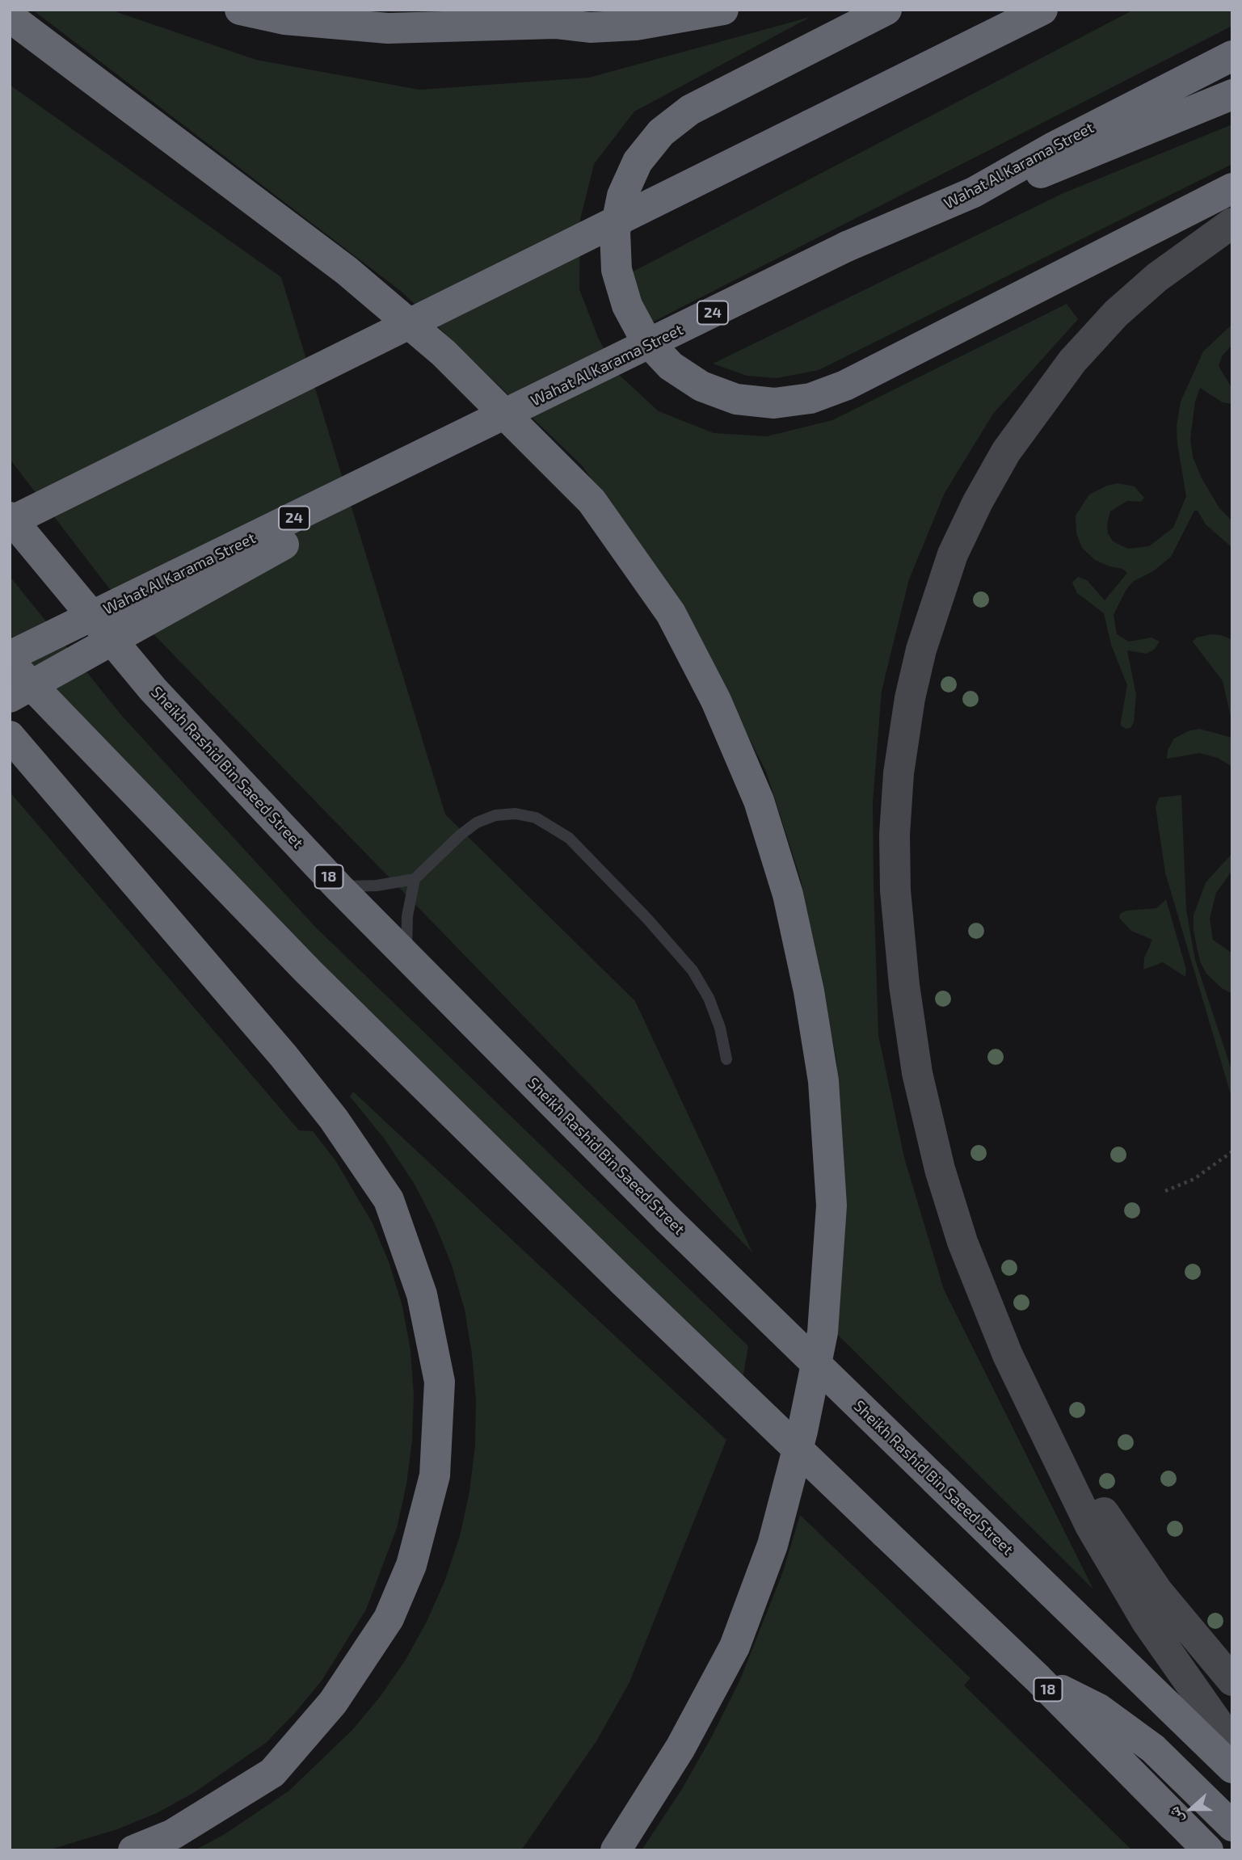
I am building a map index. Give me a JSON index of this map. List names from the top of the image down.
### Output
{
  "streets": {
    "highway": [
      "Wahat Al Karama Street",
      "24",
      "Sheikh Rashid Bin Saeed Street",
      "18"
    ]
  },
  "north": "left"
}
